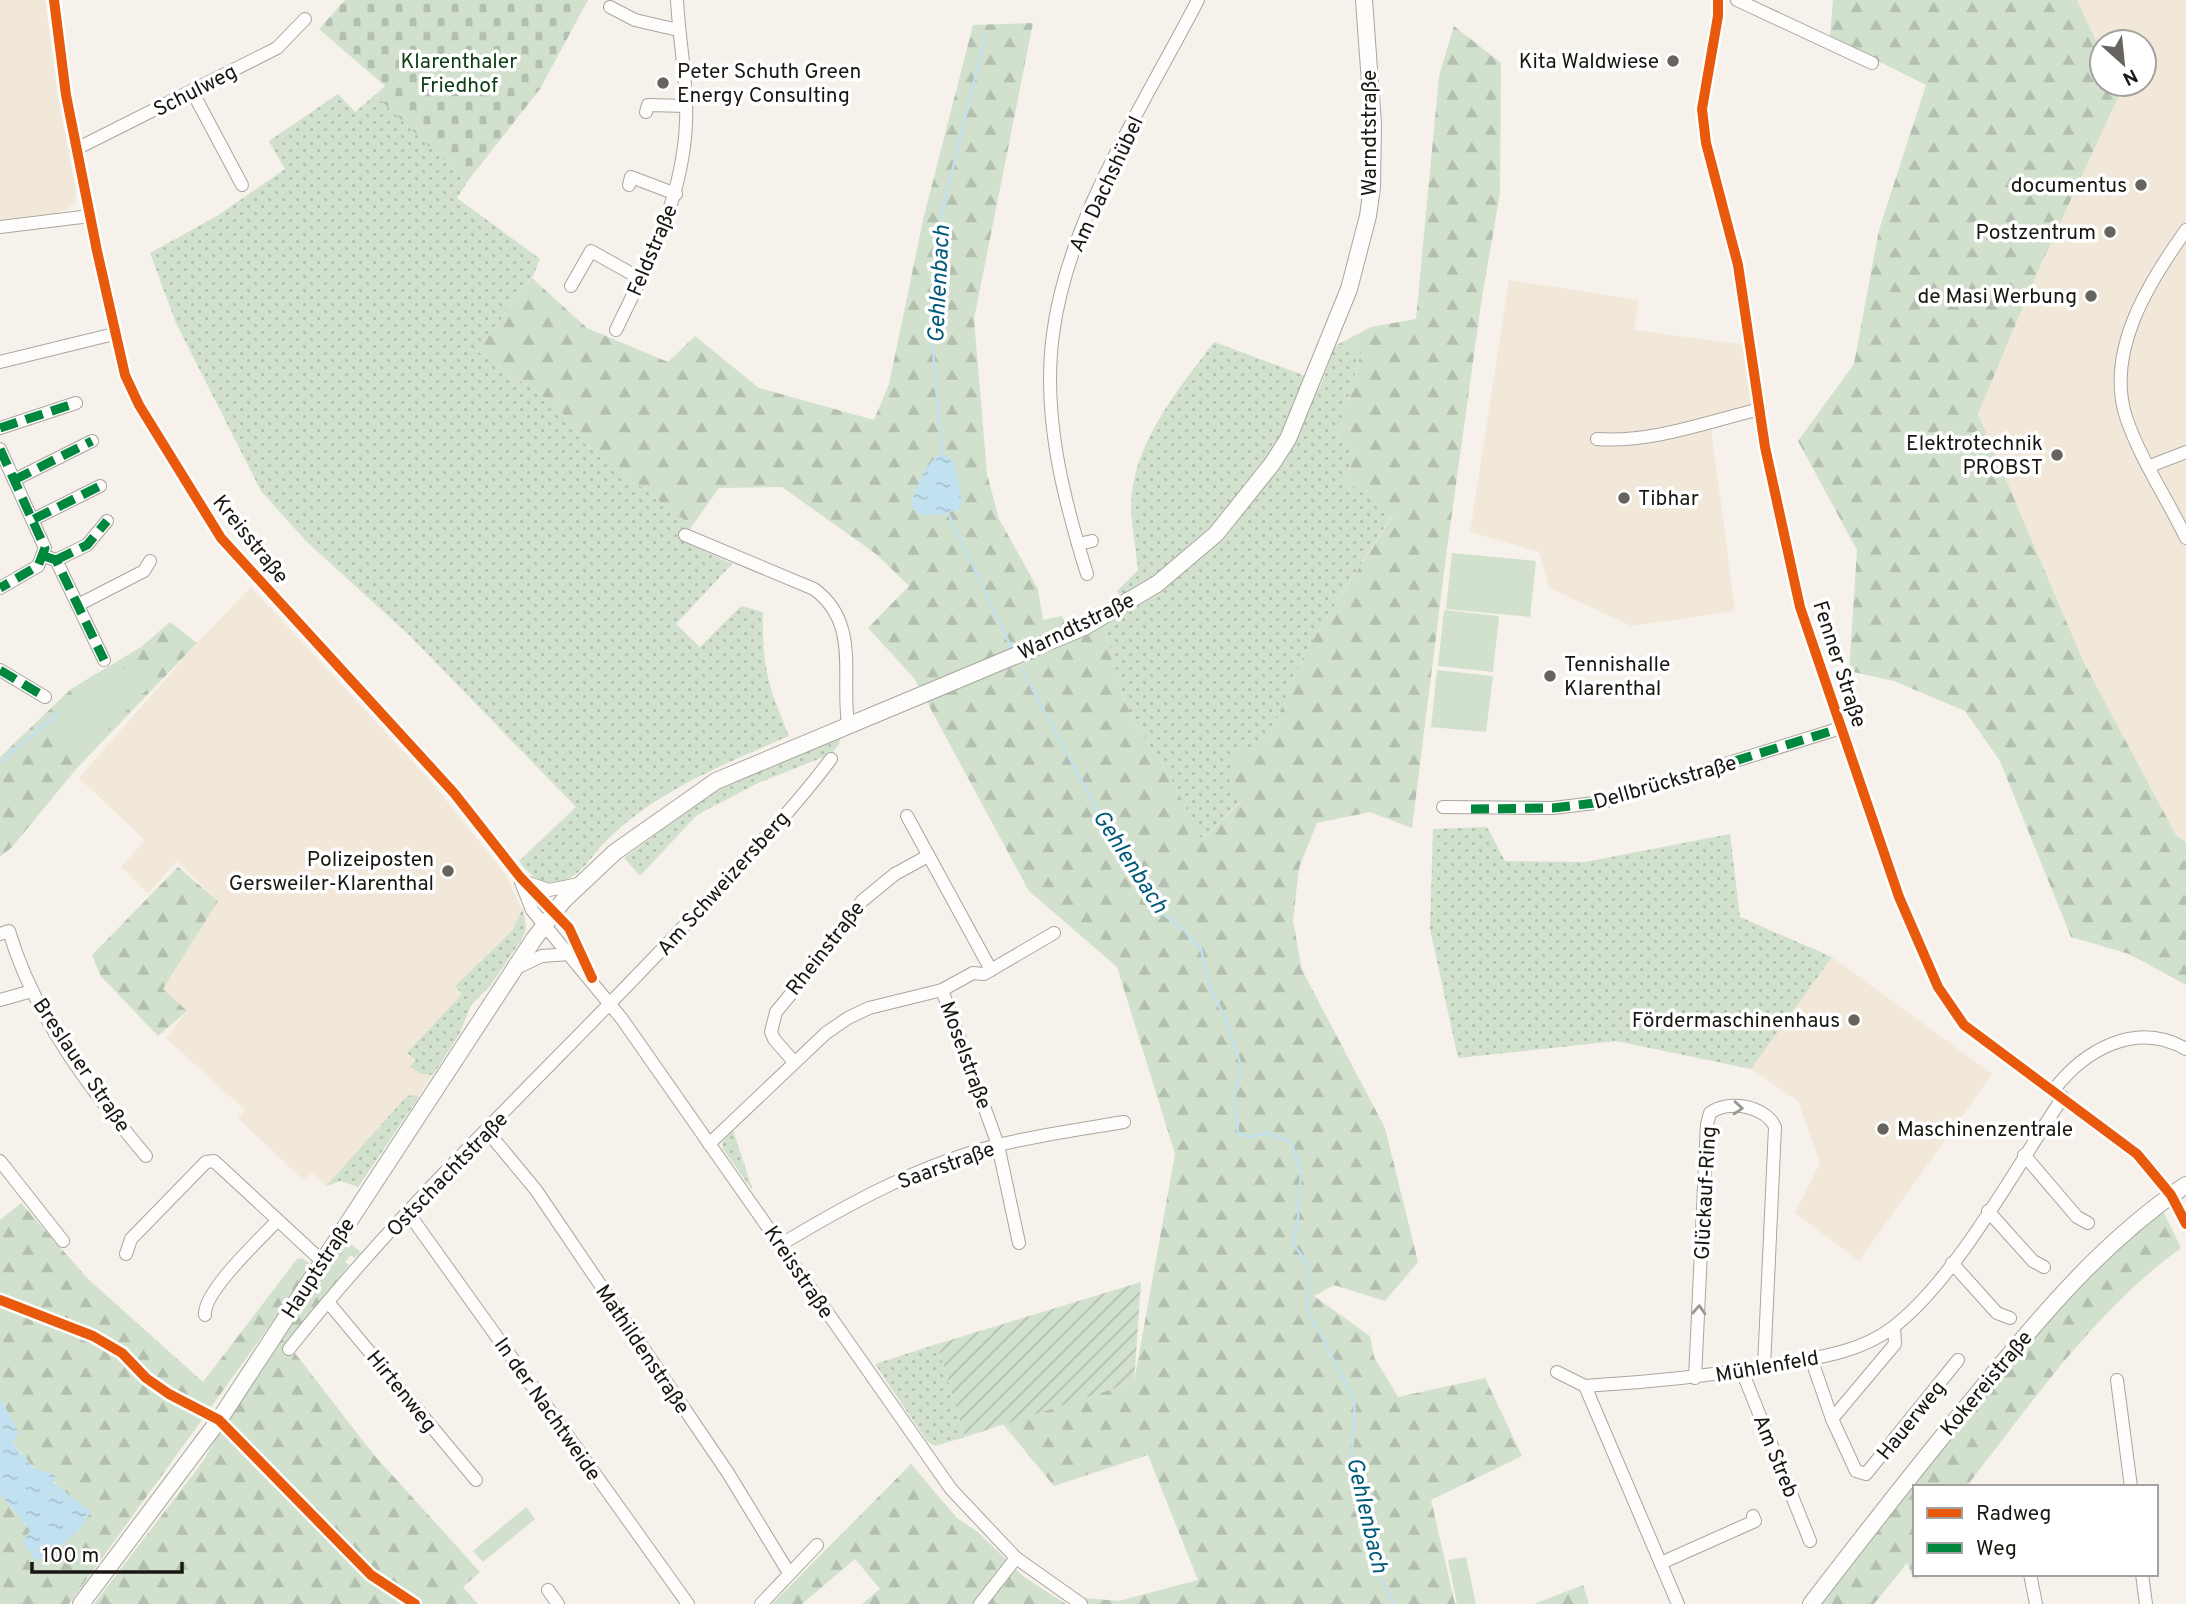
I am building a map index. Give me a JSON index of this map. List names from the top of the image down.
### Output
{
  "streets": {
    "main road": ["Warndtstraße", "Hauptstraße", "Kokereistraße"],
    "street": [
      "Schulweg",
      "Am Dachshübel",
      "Feldstraße",
      "Kreisstraße",
      "Fenner Straße",
      "Dellbrückstraße",
      "Am Schweizersberg",
      "Rheinstraße",
      "Moselstraße",
      "Breslauer Straße",
      "Saarstraße",
      "Ostschachtstraße",
      "Glückauf-Ring",
      "Mathildenstraße",
      "Mühlenfeld",
      "Hirtenweg",
      "In der Nachtweide",
      "Hauerweg",
      "Am Streb"
    ]
  },
  "crossings": [
    ["Schulweg", "Kreisstraße"],
    ["Warndtstraße", "Kreisstraße"],
    ["Warndtstraße", "Hauptstraße"],
    ["Kreisstraße", "Am Schweizersberg"],
    ["Kreisstraße", "Saarstraße"],
    ["Kreisstraße", "Ostschachtstraße"],
    ["Kreisstraße", "Hauptstraße"],
    ["Fenner Straße", "Dellbrückstraße"],
    ["Fenner Straße", "Mühlenfeld"],
    ["Fenner Straße", "Kokereistraße"],
    ["Am Schweizersberg", "Ostschachtstraße"],
    ["Moselstraße", "Saarstraße"],
    ["Ostschachtstraße", "Mathildenstraße"],
    ["Ostschachtstraße", "Hirtenweg"],
    ["Ostschachtstraße", "In der Nachtweide"],
    ["Glückauf-Ring", "Mühlenfeld"],
    ["Mühlenfeld", "Hauerweg"],
    ["Mühlenfeld", "Am Streb"]
  ],
  "water": ["Gehlenbach"],
  "parks": ["Klarenthaler Friedhof"],
  "places": [
    "Kita Waldwiese",
    "Peter Schuth Green Energy Consulting",
    "documentus",
    "Postzentrum",
    "de Masi Werbung",
    "Elektrotechnik PROBST",
    "Tibhar",
    "Tennishalle Klarenthal",
    "Polizeiposten Gersweiler-Klarenthal",
    "Fördermaschinenhaus",
    "Maschinenzentrale"
  ],
  "legend": ["Radweg", "Weg"],
  "scale_bar": "100 m",
  "north": "bottom right"
}
